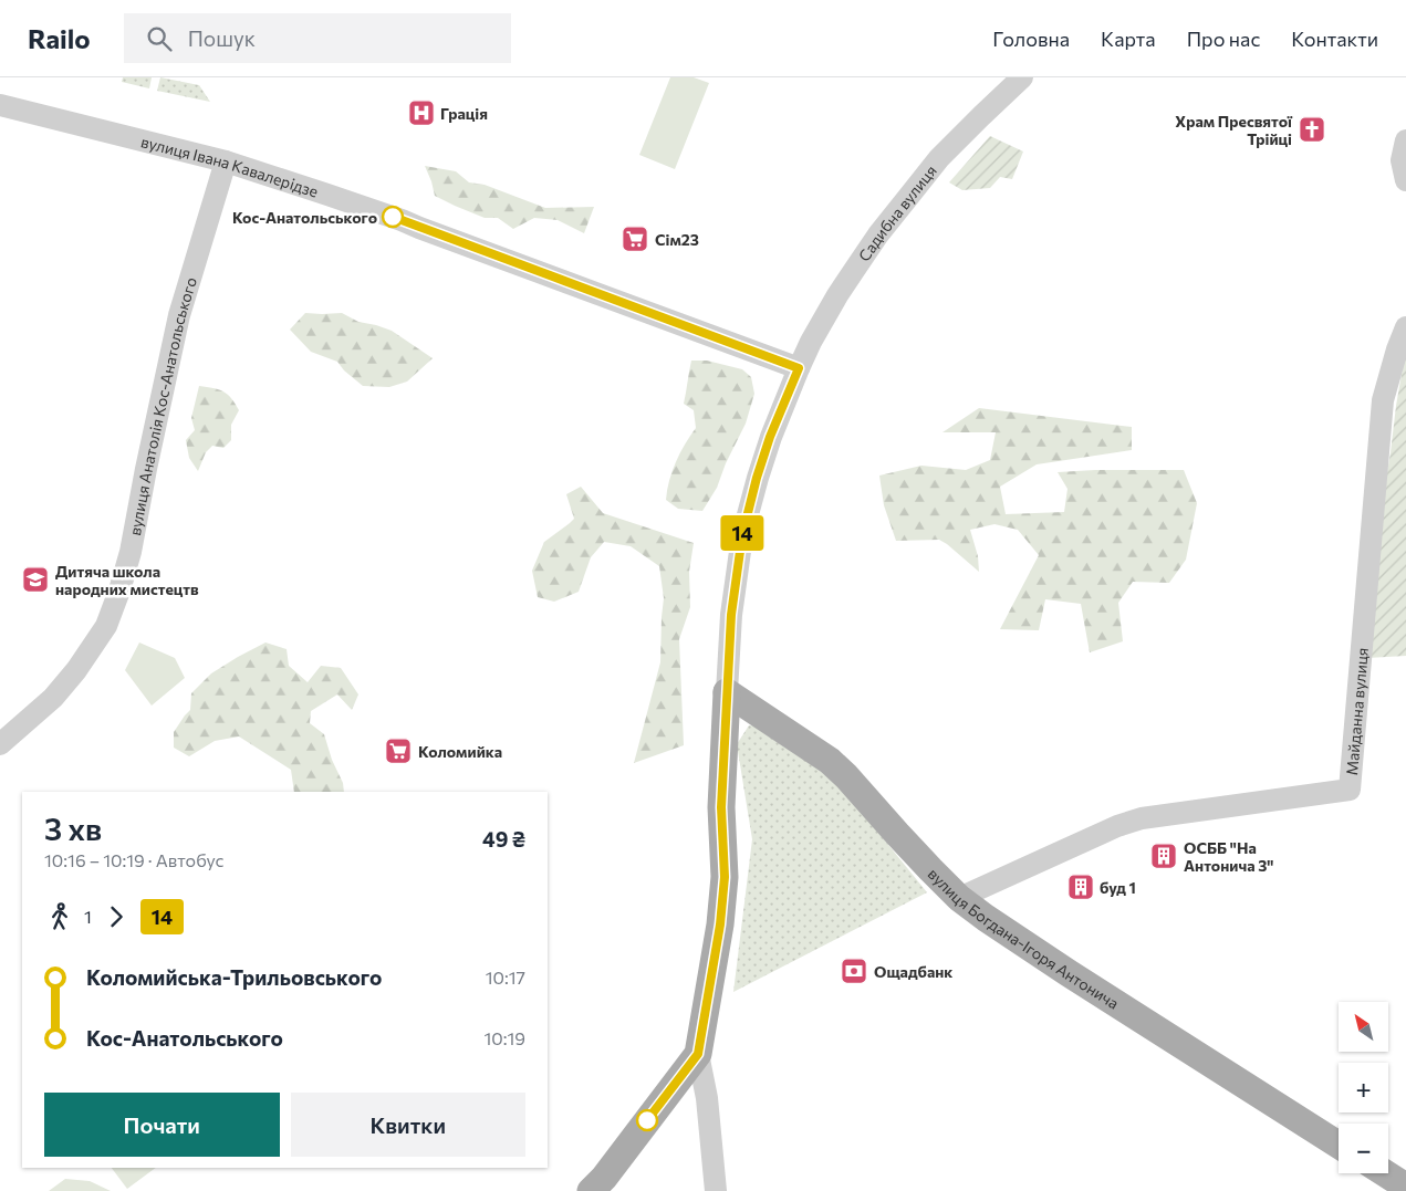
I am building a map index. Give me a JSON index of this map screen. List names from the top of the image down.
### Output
{
  "streets": {
    "main road": ["вулиця Богдана-Ігоря Антонича"],
    "street": [
      "вулиця Івана Кавалерідзе",
      "Садибна вулиця",
      "вулиця Анатолія Кос-Анатольського",
      "Майданна вулиця"
    ]
  },
  "crossings": [
    ["вулиця Івана Кавалерідзе", "Садибна вулиця"],
    ["вулиця Івана Кавалерідзе", "вулиця Анатолія Кос-Анатольського"],
    ["Садибна вулиця", "вулиця Богдана-Ігоря Антонича"],
    ["Майданна вулиця", "вулиця Богдана-Ігоря Антонича"]
  ],
  "places": {
    "hospital": ["Грація"],
    "church": ["Храм Пресвятої Трійці"],
    "other": ["Кос-Анатольського"],
    "supermarket": ["Сім23", "Коломийка"],
    "school or university": ["Дитяча школа народних мистецтв"],
    "building": ["ОСББ \"На Антонича 3\"", "буд 1"],
    "bank": ["Ощадбанк"]
  },
  "lines": ["bus line 14"],
  "north": "top left",
  "page": {
    "header": "Railo",
    "search": "Пошук",
    "nav": [
      "Головна",
      "Карта",
      "Про нас",
      "Контакти"
    ],
    "on_map": "14",
    "heading": ["3 хв", "10:16 – 10:19 · Автобус", "49 ₴"],
    "legs": ["1", "14"],
    "list": [
      {
        "name": "Коломийська-Трильовського",
        "value": "10:17"
      },
      {
        "name": "Кос-Анатольського",
        "value": "10:19"
      }
    ],
    "map_buttons": ["+", "−"],
    "buttons": ["Почати", "Квитки"]
  }
}
